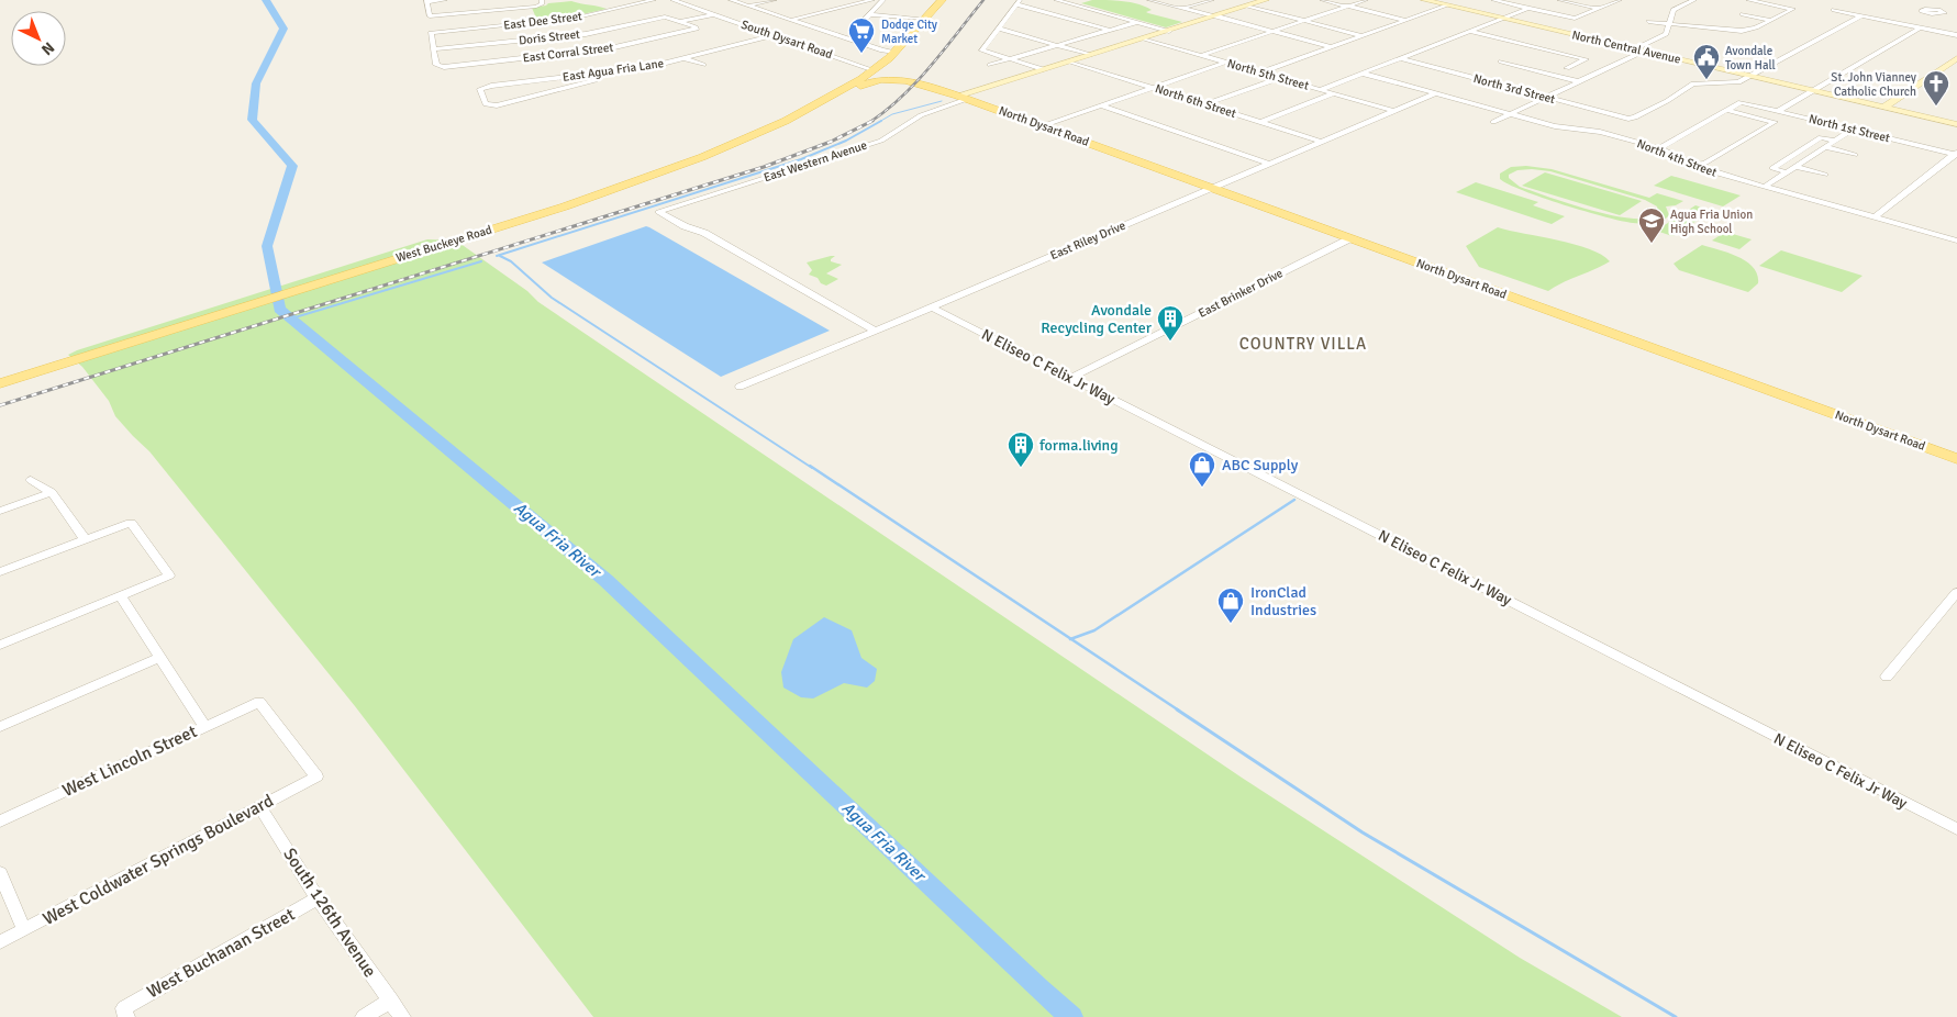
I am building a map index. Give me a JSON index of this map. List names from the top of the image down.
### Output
{
  "streets": {
    "main road": ["South Dysart Road", "North Dysart Road", "West Buckeye Road"],
    "street": [
      "East Dee Street",
      "Doris Street",
      "North Central Avenue",
      "East Corral Street",
      "East Agua Fria Lane",
      "North 5th Street",
      "North 3rd Street",
      "North 6th Street",
      "North 1st Street",
      "North 4th Street",
      "East Western Avenue",
      "East Riley Drive",
      "East Brinker Drive",
      "N Eliseo C Felix Jr Way",
      "West Lincoln Street",
      "West Coldwater Springs Boulevard",
      "South 126th Avenue",
      "West Buchanan Street"
    ]
  },
  "crossings": [
    ["East Dee Street", "Doris Street"],
    ["East Dee Street", "East Corral Street"],
    ["Doris Street", "East Corral Street"],
    ["South Dysart Road", "East Agua Fria Lane"],
    ["South Dysart Road", "North Dysart Road"],
    ["South Dysart Road", "East Western Avenue"],
    ["South Dysart Road", "West Buckeye Road"],
    ["North Central Avenue", "North 3rd Street"],
    ["North 5th Street", "East Western Avenue"],
    ["North 5th Street", "East Riley Drive"],
    ["North 6th Street", "East Western Avenue"],
    ["North 6th Street", "East Riley Drive"],
    ["North Dysart Road", "East Western Avenue"],
    ["North Dysart Road", "East Riley Drive"],
    ["North Dysart Road", "East Brinker Drive"],
    ["North 4th Street", "East Riley Drive"],
    ["East Western Avenue", "East Riley Drive"],
    ["East Riley Drive", "N Eliseo C Felix Jr Way"],
    ["East Brinker Drive", "N Eliseo C Felix Jr Way"],
    ["West Lincoln Street", "West Coldwater Springs Boulevard"],
    ["West Coldwater Springs Boulevard", "South 126th Avenue"],
    ["South 126th Avenue", "West Buchanan Street"]
  ],
  "districts": ["COUNTRY VILLA"],
  "water": ["Agua Fria River"],
  "places": {
    "supermarket": ["Dodge City Market"],
    "public building": ["Avondale Town Hall"],
    "church": ["St. John Vianney Catholic Church"],
    "school or university": ["Agua Fria Union High School"],
    "building": ["Avondale Recycling Center", "forma.living"],
    "shop": ["ABC Supply", "IronClad Industries"]
  },
  "north": "bottom right"
}
